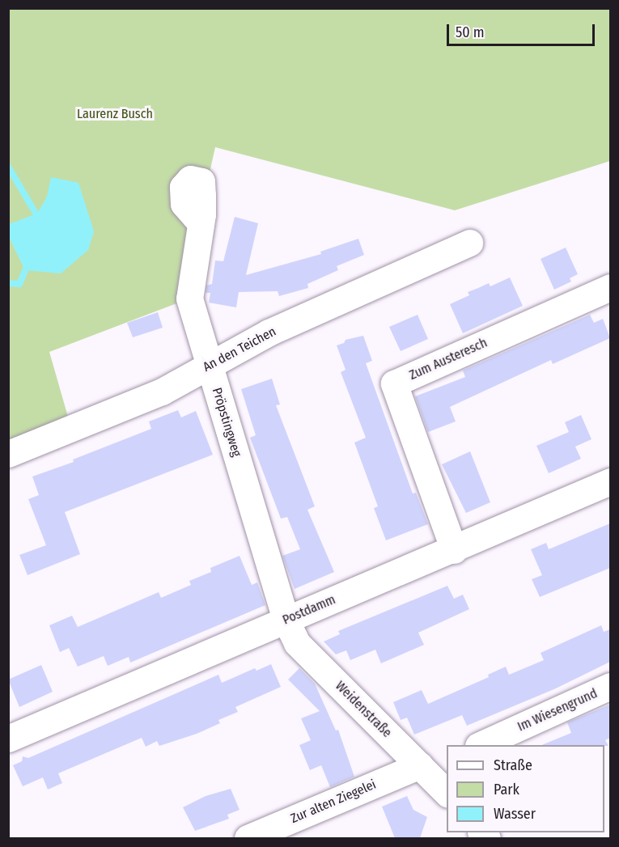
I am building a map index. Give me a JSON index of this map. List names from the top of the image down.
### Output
{
  "streets": {
    "street": [
      "An den Teichen",
      "Zum Austeresch",
      "Pröpstingweg",
      "Postdamm",
      "Weidenstraße",
      "Im Wiesengrund",
      "Zur alten Ziegelei"
    ]
  },
  "crossings": [
    ["An den Teichen", "Pröpstingweg"],
    ["Zum Austeresch", "Postdamm"],
    ["Pröpstingweg", "Postdamm"],
    ["Pröpstingweg", "Weidenstraße"],
    ["Postdamm", "Weidenstraße"],
    ["Weidenstraße", "Zur alten Ziegelei"]
  ],
  "parks": ["Laurenz Busch"],
  "legend": ["Straße", "Park", "Wasser"],
  "scale_bar": "50 m"
}
